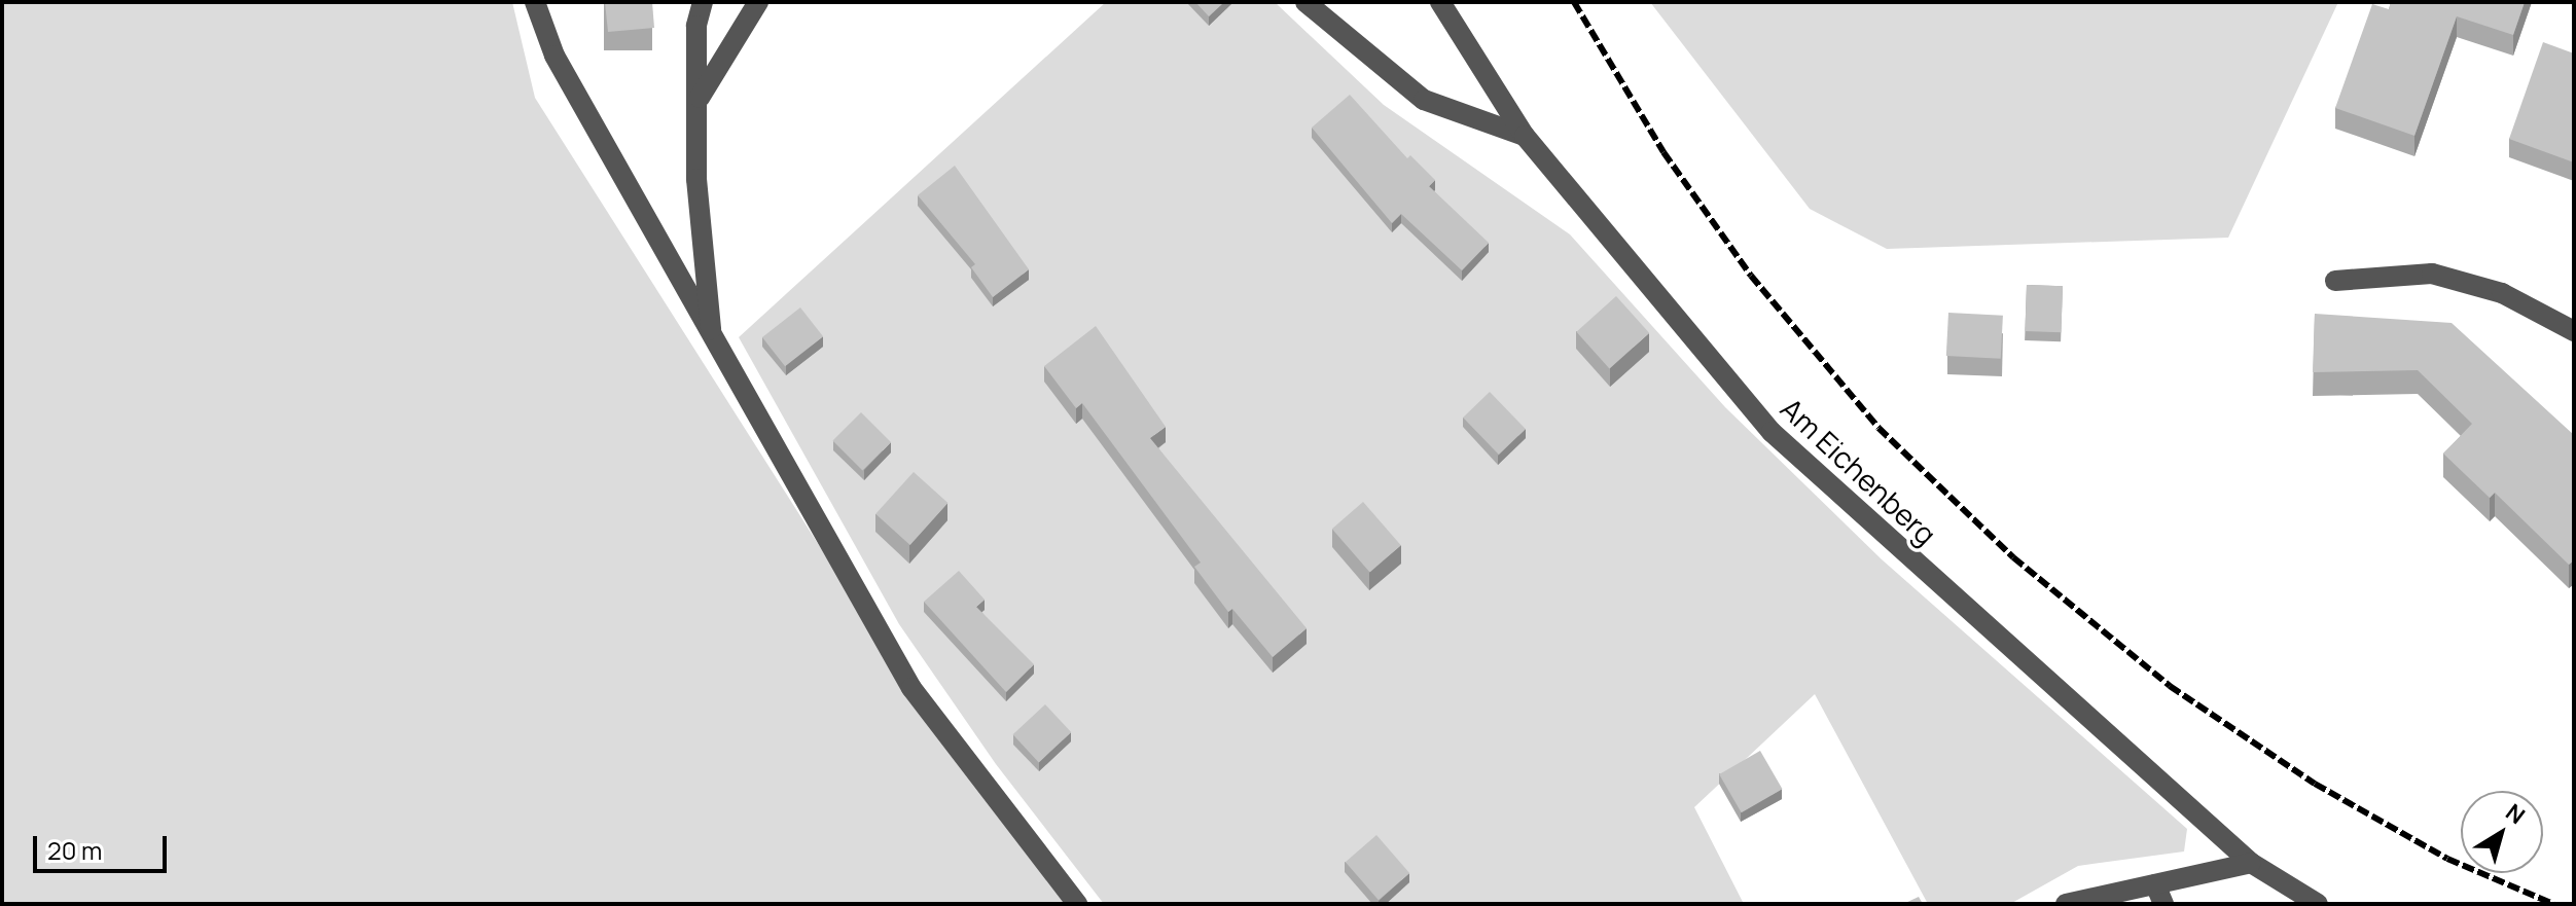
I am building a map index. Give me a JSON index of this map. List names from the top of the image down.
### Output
{
  "streets": {
    "street": ["Am Eichenberg"]
  },
  "scale_bar": "20 m",
  "north": "top right"
}
